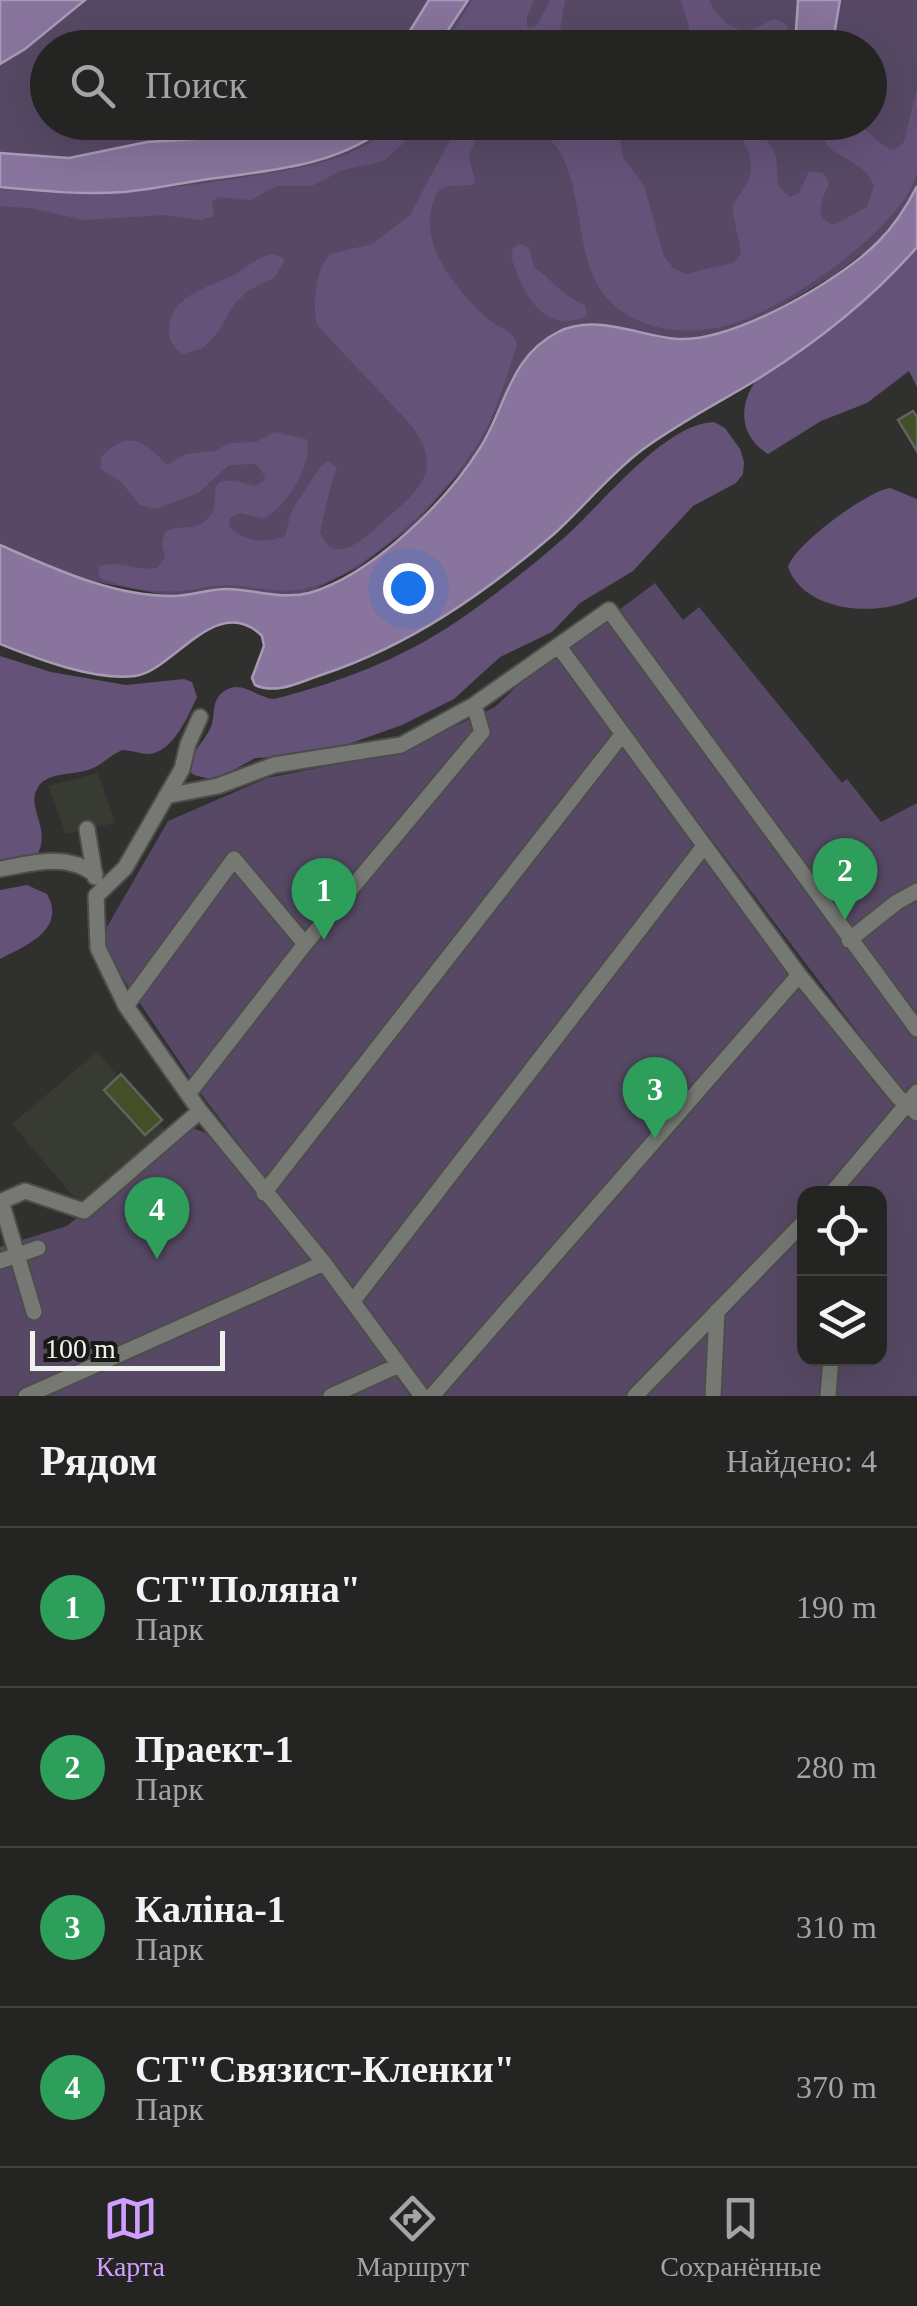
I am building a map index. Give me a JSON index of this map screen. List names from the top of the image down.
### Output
{
  "scale_bar": "100 m",
  "page": {
    "search": "Поиск",
    "pins": [
      "2",
      "1",
      "3",
      "4"
    ],
    "scale": "100 m",
    "heading": ["Рядом", "Найдено: 4"],
    "list": [
      {
        "mark": "1",
        "name": "СТ\"Поляна\"",
        "note": "Парк",
        "value": "190 m"
      },
      {
        "mark": "2",
        "name": "Праект-1",
        "note": "Парк",
        "value": "280 m"
      },
      {
        "mark": "3",
        "name": "Каліна-1",
        "note": "Парк",
        "value": "310 m"
      },
      {
        "mark": "4",
        "name": "СТ\"Связист-Кленки\"",
        "note": "Парк",
        "value": "370 m"
      }
    ],
    "nav": ["Карта", "Маршрут", "Сохранённые"]
  }
}
